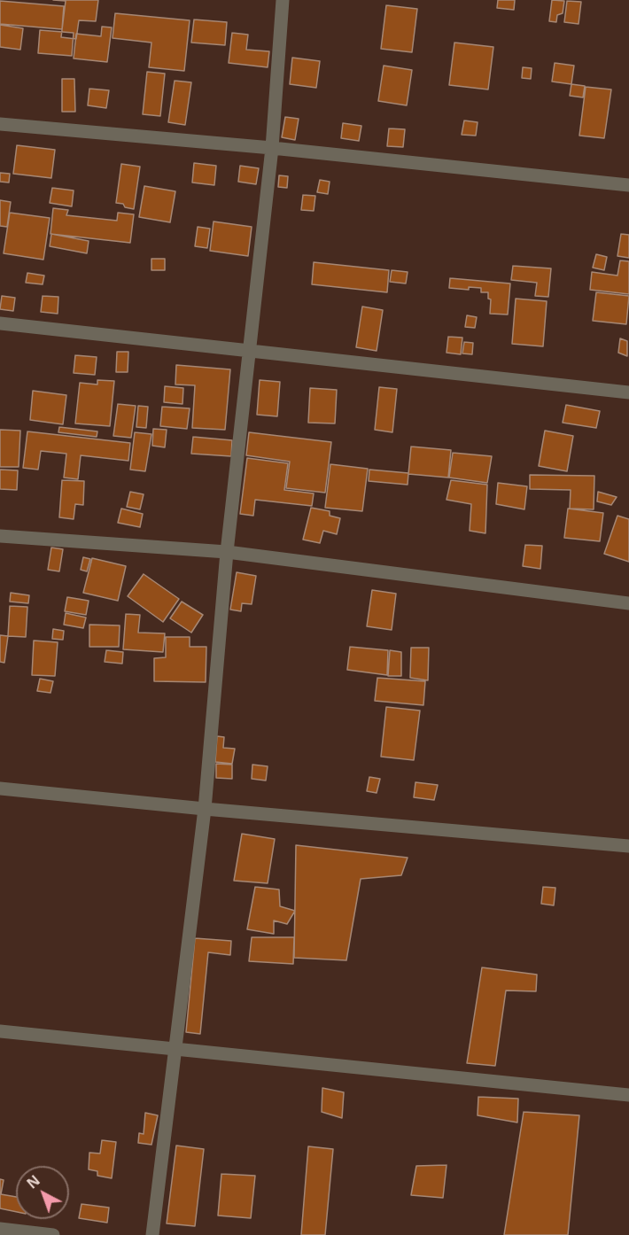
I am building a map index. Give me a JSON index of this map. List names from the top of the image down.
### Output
{
  "north": "top left"
}
